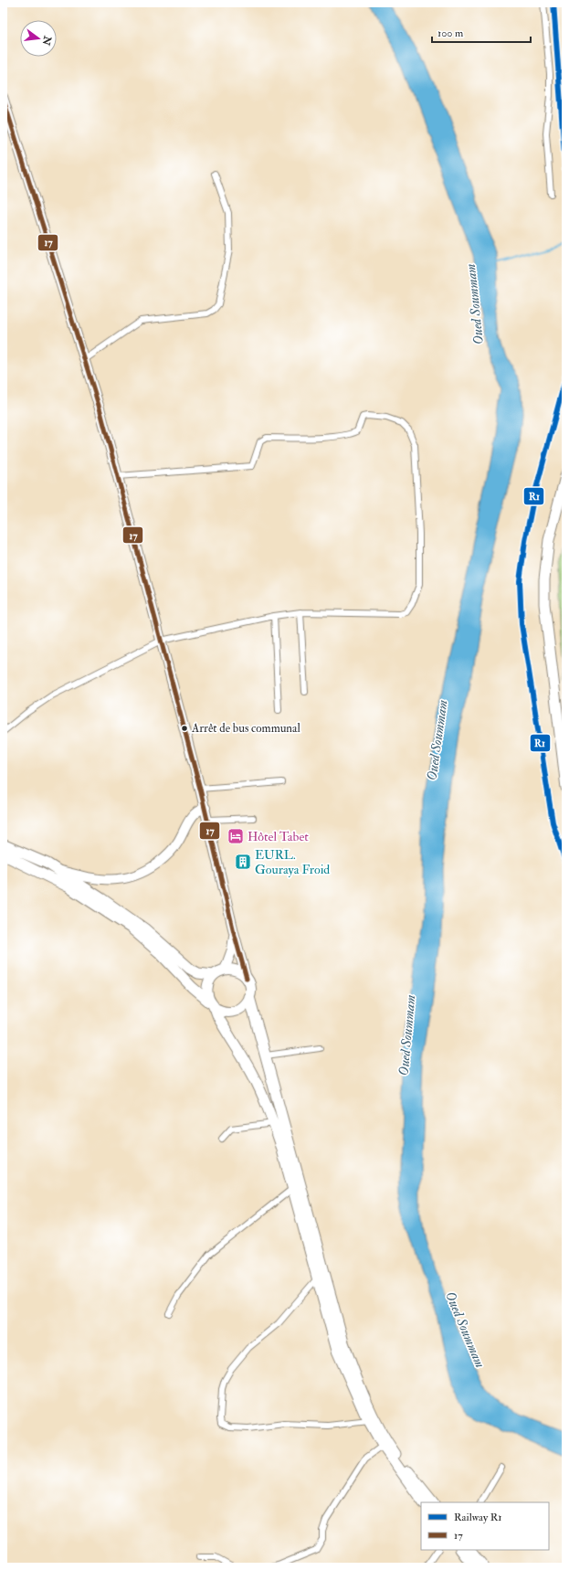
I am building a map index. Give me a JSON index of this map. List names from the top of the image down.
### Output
{
  "water": ["Oued Soummam"],
  "places": {
    "other": ["Arrêt de bus communal"],
    "hotel": ["Hôtel Tabet"],
    "building": ["EURL. Gouraya Froid"]
  },
  "lines": ["rail line R1", "transit line 17"],
  "legend": ["Railway R1", "17"],
  "scale_bar": "100 m",
  "north": "right"
}
